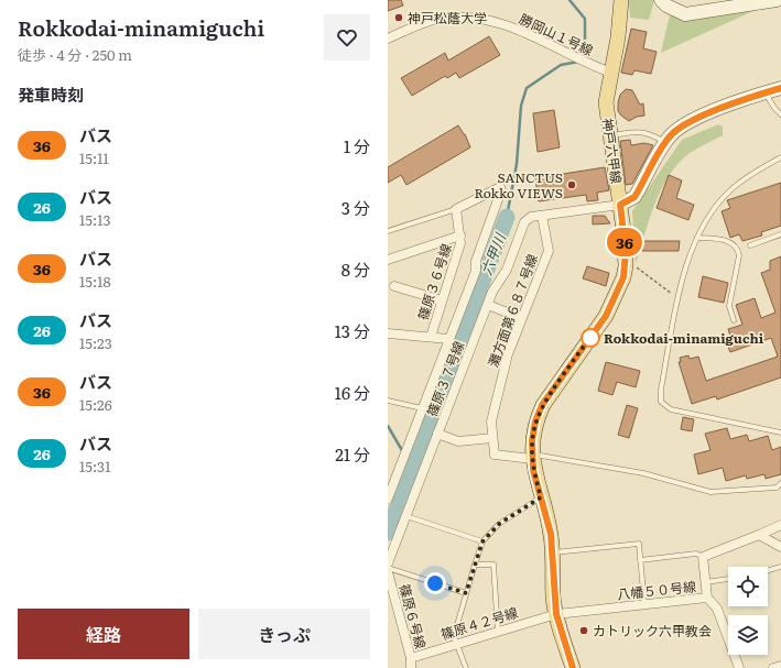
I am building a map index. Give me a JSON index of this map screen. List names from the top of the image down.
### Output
{
  "streets": {
    "main road": ["神戸六甲線"],
    "street": [
      "勝岡山１号線",
      "篠原３６号線",
      "灘方面第６８７号線",
      "篠原３７号線",
      "八幡５０号線",
      "篠原６号線",
      "篠原４２号線"
    ]
  },
  "crossings": [
    ["勝岡山１号線", "神戸六甲線"],
    ["神戸六甲線", "灘方面第６８７号線"],
    ["神戸六甲線", "篠原３７号線"],
    ["神戸六甲線", "八幡５０号線"],
    ["神戸六甲線", "篠原４２号線"],
    ["灘方面第６８７号線", "篠原３７号線"],
    ["八幡５０号線", "篠原４２号線"],
    ["篠原６号線", "篠原４２号線"]
  ],
  "water": ["六甲川"],
  "places": [
    "神戸松蔭大学",
    "SANCTUS Rokko VIEWS",
    "Rokkodai-minamiguchi",
    "カトリック六甲教会"
  ],
  "lines": ["bus line 36"],
  "page": {
    "heading": [
      ["Rokkodai-minamiguchi", "徒歩 · 4 分 · 250 m"],
      "発車時刻"
    ],
    "on_map": "36",
    "list": [
      {
        "mark": "36",
        "name": "バス",
        "note": "15:11",
        "value": "1 分"
      },
      {
        "mark": "26",
        "name": "バス",
        "note": "15:13",
        "value": "3 分"
      },
      {
        "mark": "36",
        "name": "バス",
        "note": "15:18",
        "value": "8 分"
      },
      {
        "mark": "26",
        "name": "バス",
        "note": "15:23",
        "value": "13 分"
      },
      {
        "mark": "36",
        "name": "バス",
        "note": "15:26",
        "value": "16 分"
      },
      {
        "mark": "26",
        "name": "バス",
        "note": "15:31",
        "value": "21 分"
      }
    ],
    "buttons": ["経路", "きっぷ"]
  }
}
